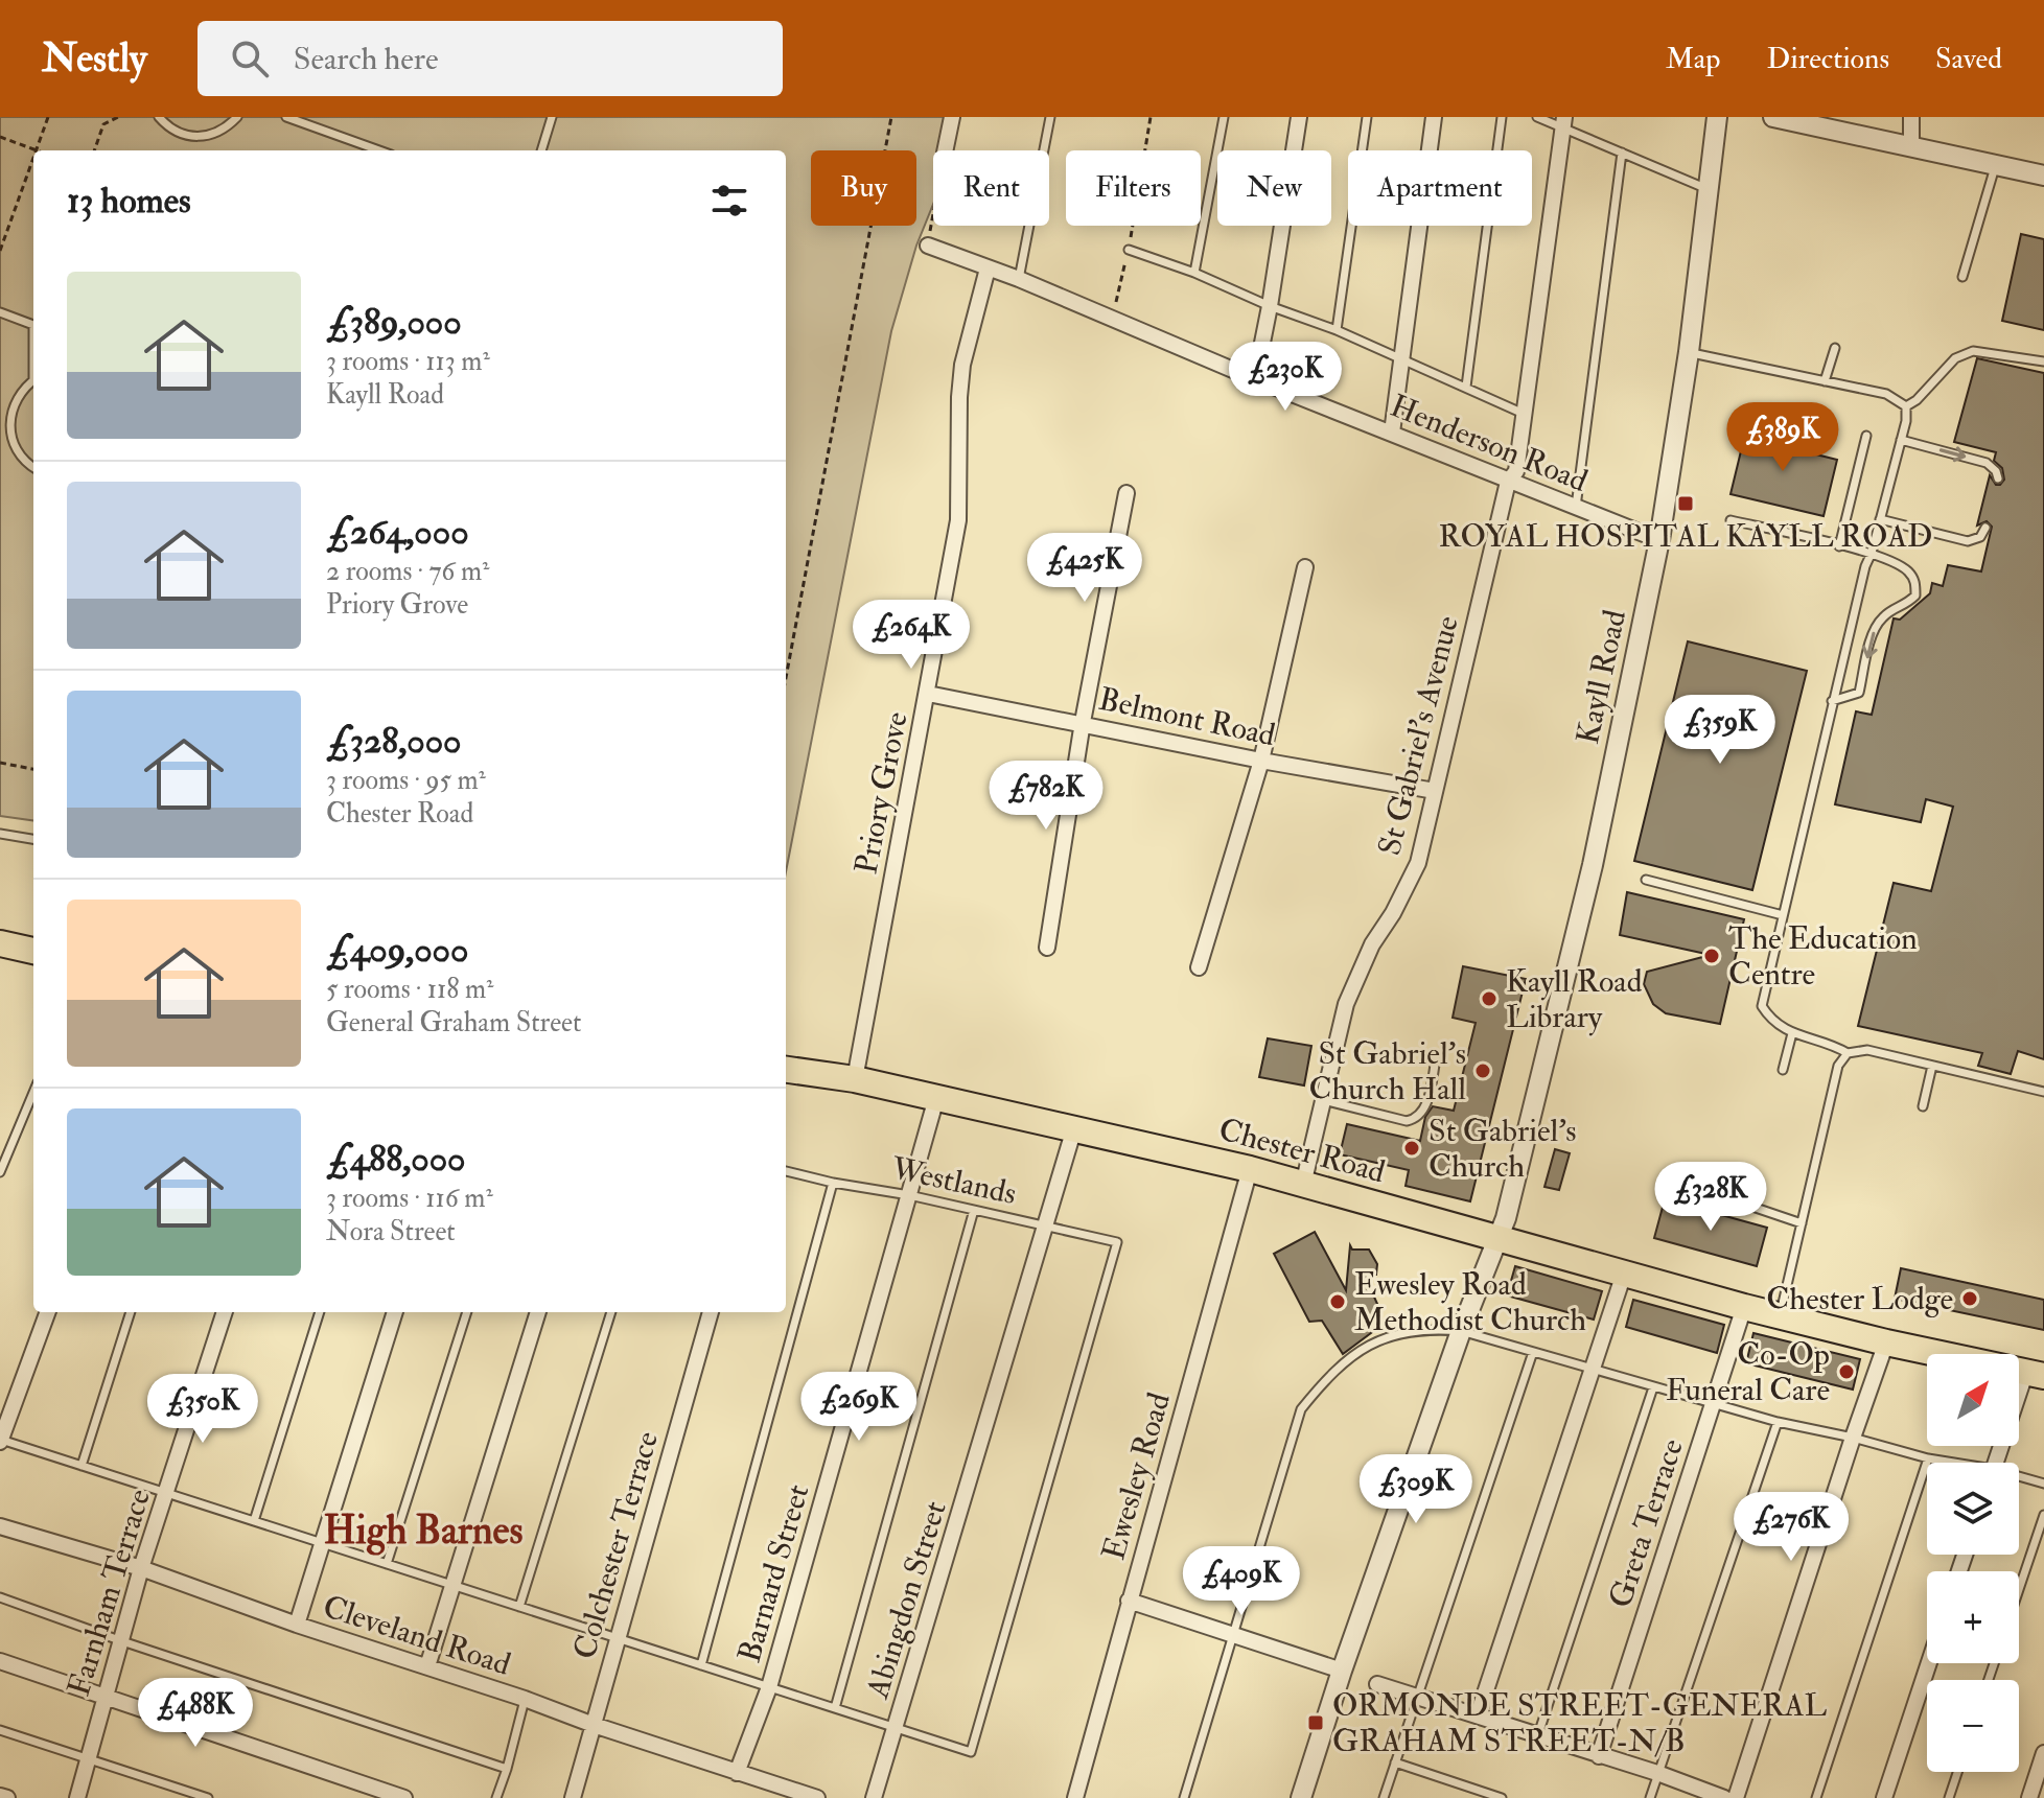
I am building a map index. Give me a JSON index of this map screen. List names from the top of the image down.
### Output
{
  "streets": {
    "main road": ["Chester Road"],
    "street": [
      "Henderson Road",
      "Kayll Road",
      "Belmont Road",
      "St Gabriel's Avenue",
      "Priory Grove",
      "Ewesley Road",
      "Greta Terrace",
      "Colchester Terrace",
      "Barnard Street",
      "Farnham Terrace",
      "Abingdon Street",
      "Cleveland Road"
    ],
    "lane": ["Westlands"]
  },
  "crossings": [
    ["Henderson Road", "Kayll Road"],
    ["Henderson Road", "St Gabriel's Avenue"],
    ["Henderson Road", "Priory Grove"],
    ["Kayll Road", "Chester Road"],
    ["Belmont Road", "St Gabriel's Avenue"],
    ["Belmont Road", "Priory Grove"],
    ["St Gabriel's Avenue", "Chester Road"],
    ["Priory Grove", "Chester Road"],
    ["Chester Road", "Ewesley Road"],
    ["Chester Road", "Greta Terrace"],
    ["Chester Road", "Barnard Street"],
    ["Chester Road", "Abingdon Street"],
    ["Westlands", "Barnard Street"],
    ["Westlands", "Abingdon Street"],
    ["Colchester Terrace", "Cleveland Road"],
    ["Barnard Street", "Cleveland Road"],
    ["Farnham Terrace", "Cleveland Road"]
  ],
  "districts": ["High Barnes"],
  "places": {
    "transit": ["ROYAL HOSPITAL KAYLL ROAD", "ORMONDE STREET-GENERAL GRAHAM STREET-N/B"],
    "other": [
      "The Education Centre",
      "Kayll Road Library",
      "St Gabriel's Church Hall",
      "St Gabriel's Church",
      "Chester Lodge",
      "Ewesley Road Methodist Church",
      "Co-Op Funeral Care"
    ]
  },
  "north": "top right",
  "page": {
    "header": "Nestly",
    "search": "Search here",
    "nav": ["Map", "Directions", "Saved"],
    "chip": [
      "Buy",
      "Rent",
      "Filters",
      "New",
      "Apartment"
    ],
    "heading": "13 homes",
    "list": [
      {
        "name": "£389,000",
        "note": "3 rooms · 113 m² · Kayll Road"
      },
      {
        "name": "£264,000",
        "note": "2 rooms · 76 m² · Priory Grove"
      },
      {
        "name": "£328,000",
        "note": "3 rooms · 95 m² · Chester Road"
      },
      {
        "name": "£409,000",
        "note": "5 rooms · 118 m² · General Graham Street"
      },
      {
        "name": "£488,000",
        "note": "3 rooms · 116 m² · Nora Street"
      }
    ],
    "price": [
      "£230K",
      "£389K",
      "£425K",
      "£264K",
      "£359K",
      "£782K",
      "£328K",
      "£269K",
      "£350K",
      "£309K",
      "£276K",
      "£409K",
      "£488K"
    ],
    "map_buttons": ["+", "−"]
  }
}
